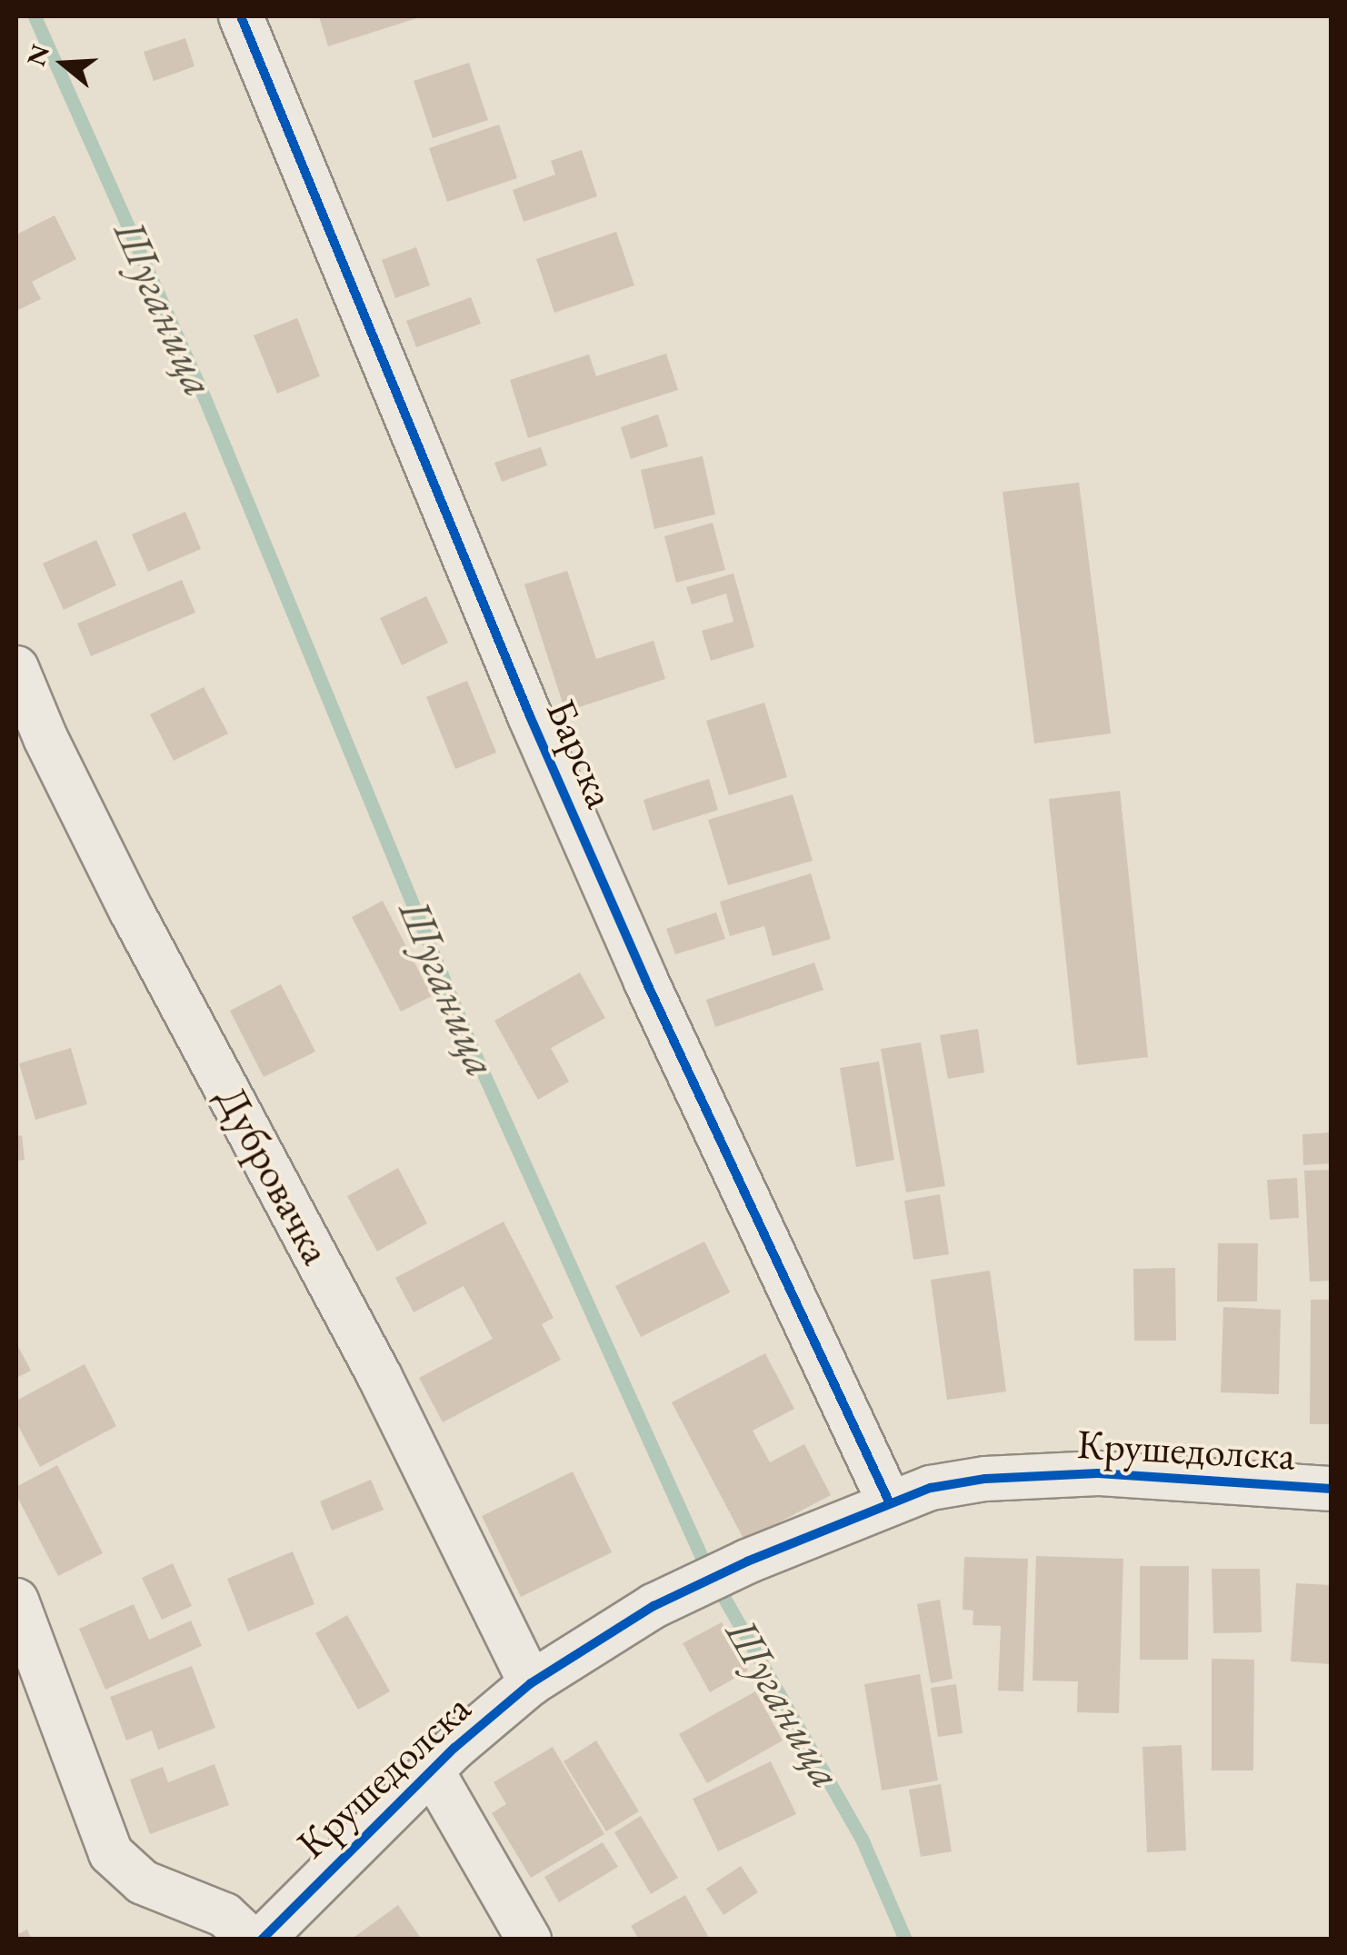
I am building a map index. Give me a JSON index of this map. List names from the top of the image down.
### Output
{
  "streets": {
    "street": ["Барска", "Дубровачка", "Крушедолска"]
  },
  "crossings": [
    ["Барска", "Крушедолска"],
    ["Дубровачка", "Крушедолска"]
  ],
  "water": ["Шуганица"],
  "north": "left"
}
